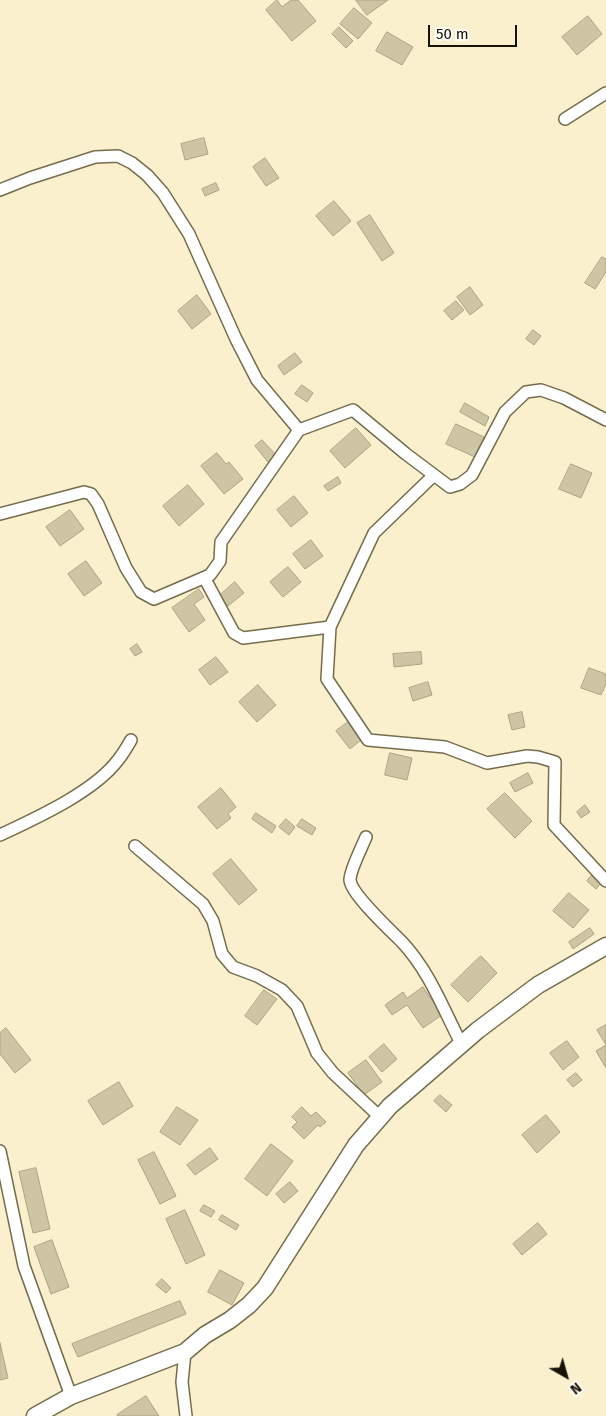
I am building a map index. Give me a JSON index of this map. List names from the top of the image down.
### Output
{
  "scale_bar": "50 m",
  "north": "bottom right"
}
